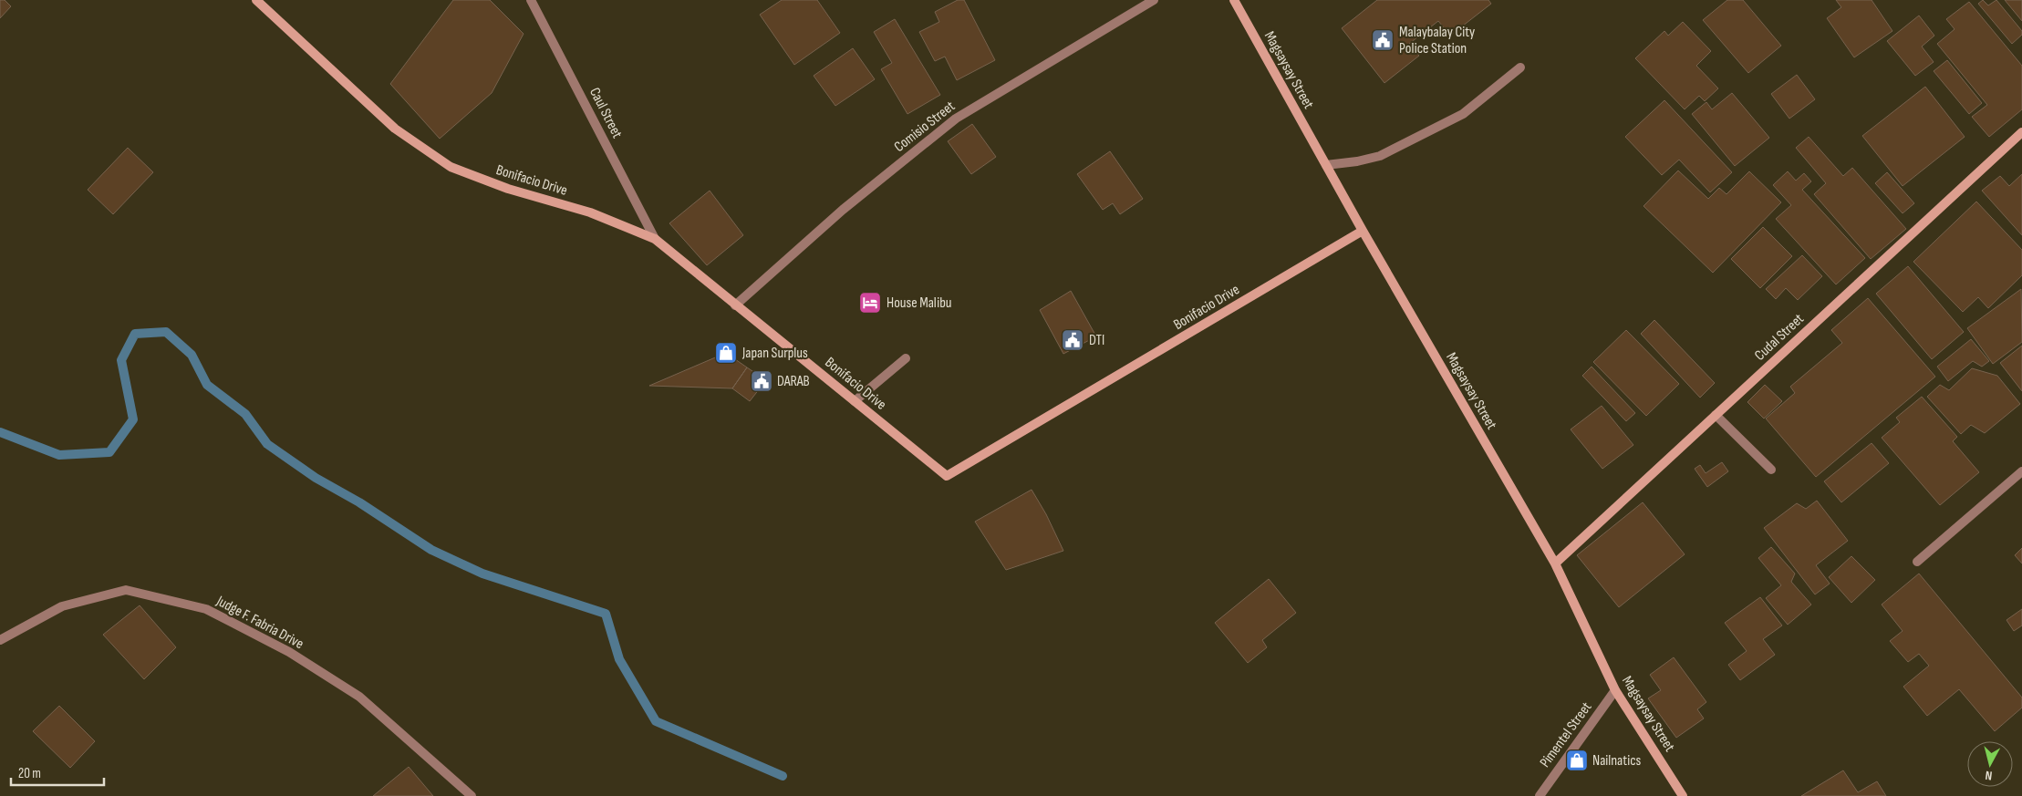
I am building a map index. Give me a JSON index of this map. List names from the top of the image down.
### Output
{
  "streets": {
    "street": [
      "Magsaysay Street",
      "Caul Street",
      "Comisio Street",
      "Bonifacio Drive",
      "Cudal Street",
      "Judge F. Fabria Drive",
      "Pimentel Street"
    ]
  },
  "crossings": [
    ["Magsaysay Street", "Bonifacio Drive"],
    ["Magsaysay Street", "Cudal Street"],
    ["Magsaysay Street", "Pimentel Street"],
    ["Caul Street", "Bonifacio Drive"],
    ["Comisio Street", "Bonifacio Drive"]
  ],
  "places": {
    "public building": ["Malaybalay City Police Station", "DTI", "DARAB"],
    "hotel": ["House Malibu"],
    "shop": ["Japan Surplus", "Nailnatics"]
  },
  "scale_bar": "20 m",
  "north": "bottom"
}
